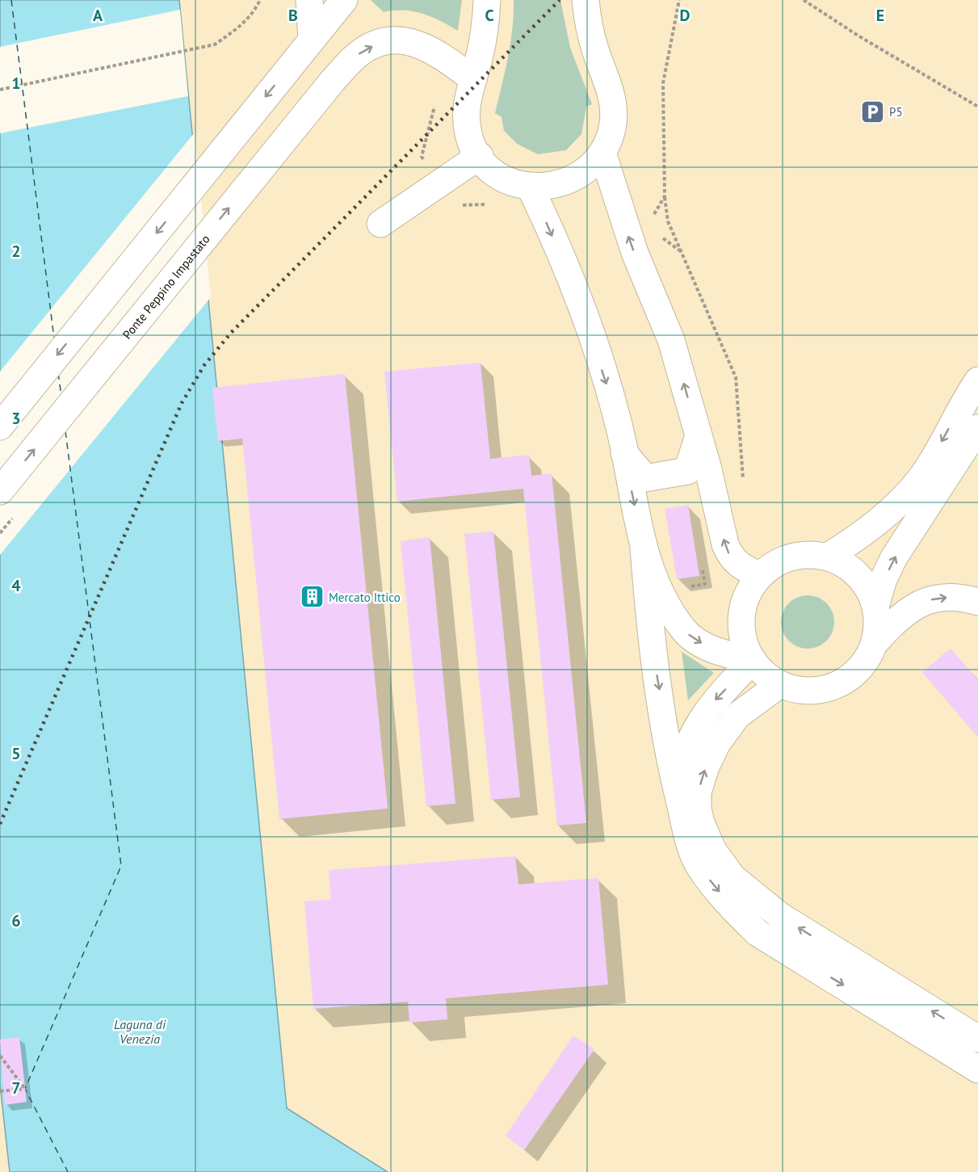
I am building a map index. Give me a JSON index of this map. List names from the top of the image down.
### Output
{
  "streets": {
    "street": ["Ponte Peppino Impastato"]
  },
  "water": ["Laguna di Venezia"],
  "places": {
    "parking": ["P5"],
    "building": ["Mercato Ittico"]
  },
  "grid": {
    "columns": [
      "A",
      "B",
      "C",
      "D",
      "E"
    ],
    "rows": [
      "1",
      "2",
      "3",
      "4",
      "5",
      "6",
      "7"
    ]
  }
}
